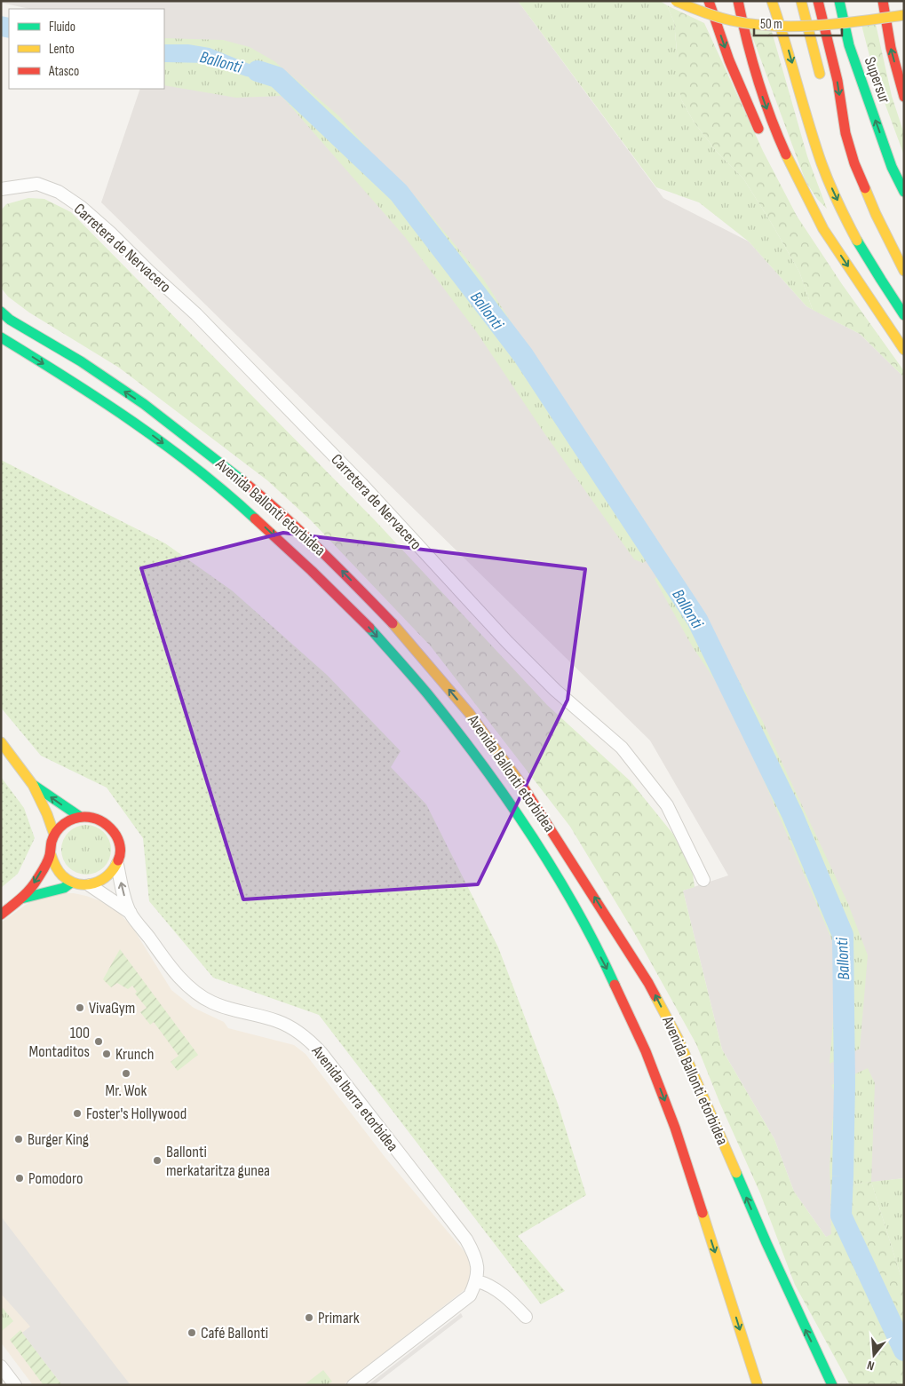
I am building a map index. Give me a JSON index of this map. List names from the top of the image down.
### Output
{
  "streets": {
    "main road": ["Supersur", "Avenida Ballonti etorbidea"],
    "street": ["Carretera de Nervacero", "Avenida Ibarra etorbidea"]
  },
  "water": ["Ballonti"],
  "places": [
    "VivaGym",
    "100 Montaditos",
    "Krunch",
    "Mr. Wok",
    "Foster's Hollywood",
    "Burger King",
    "Ballonti merkataritza gunea",
    "Pomodoro",
    "Primark",
    "Café Ballonti"
  ],
  "legend": ["Fluido", "Lento", "Atasco"],
  "scale_bar": "50 m",
  "north": "bottom"
}
